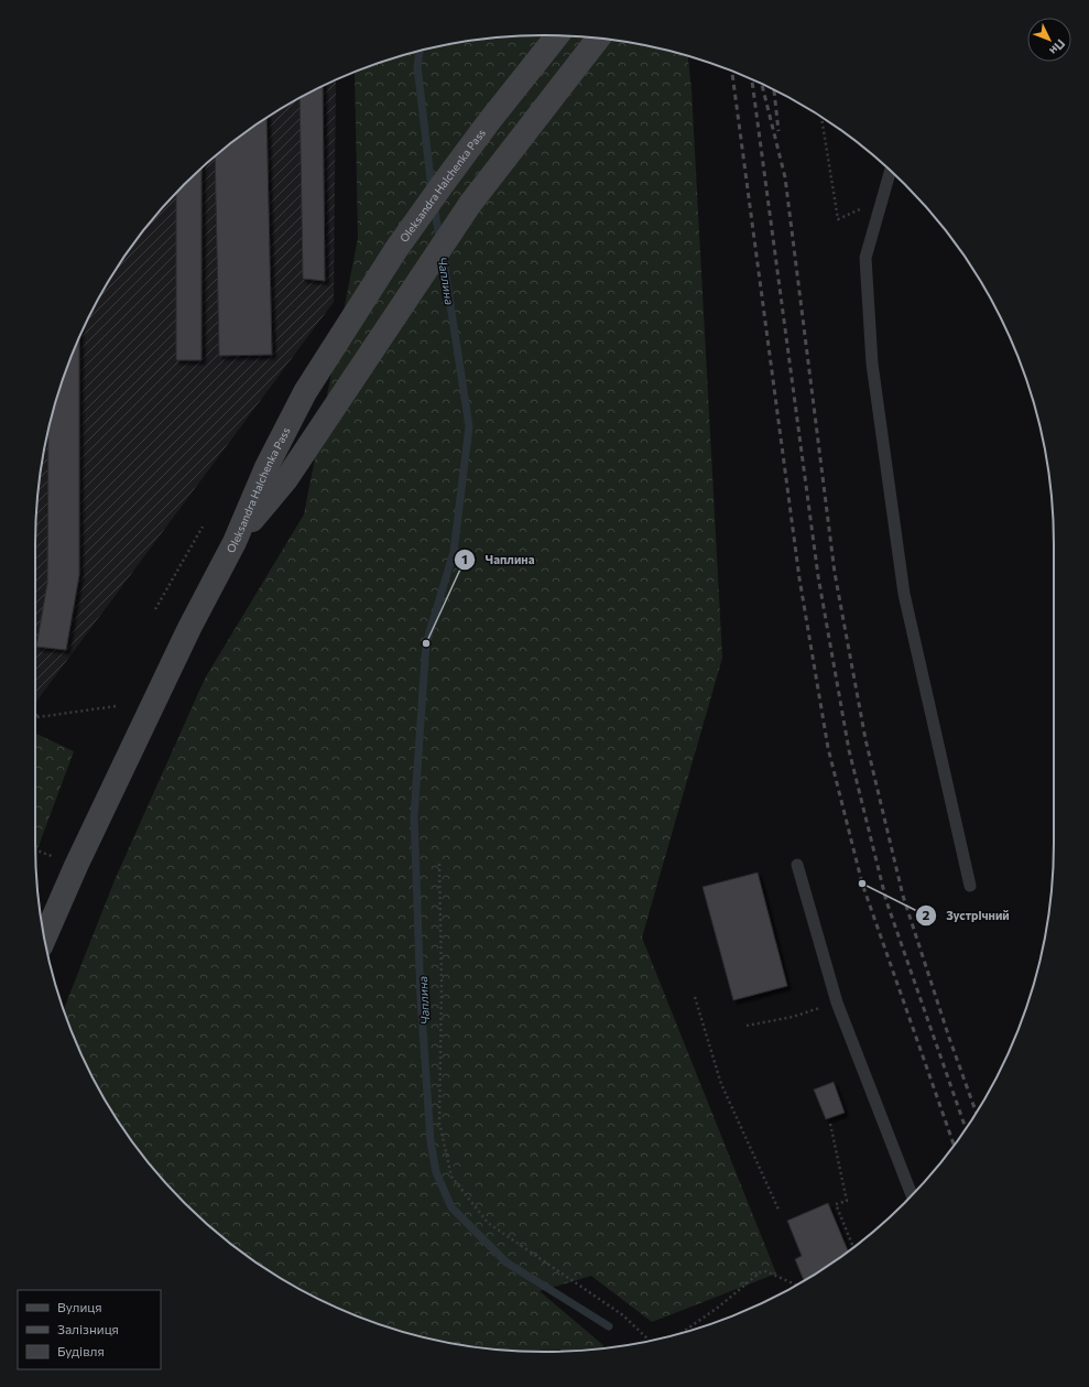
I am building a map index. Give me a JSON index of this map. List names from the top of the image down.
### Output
{
  "streets": {
    "main road": ["Oleksandra Halchenka Pass"]
  },
  "water": ["Чаплина"],
  "places": ["Чаплина", "Зустрічний"],
  "legend": ["Вулиця", "Залізниця", "Будівля"],
  "north": "bottom right"
}
